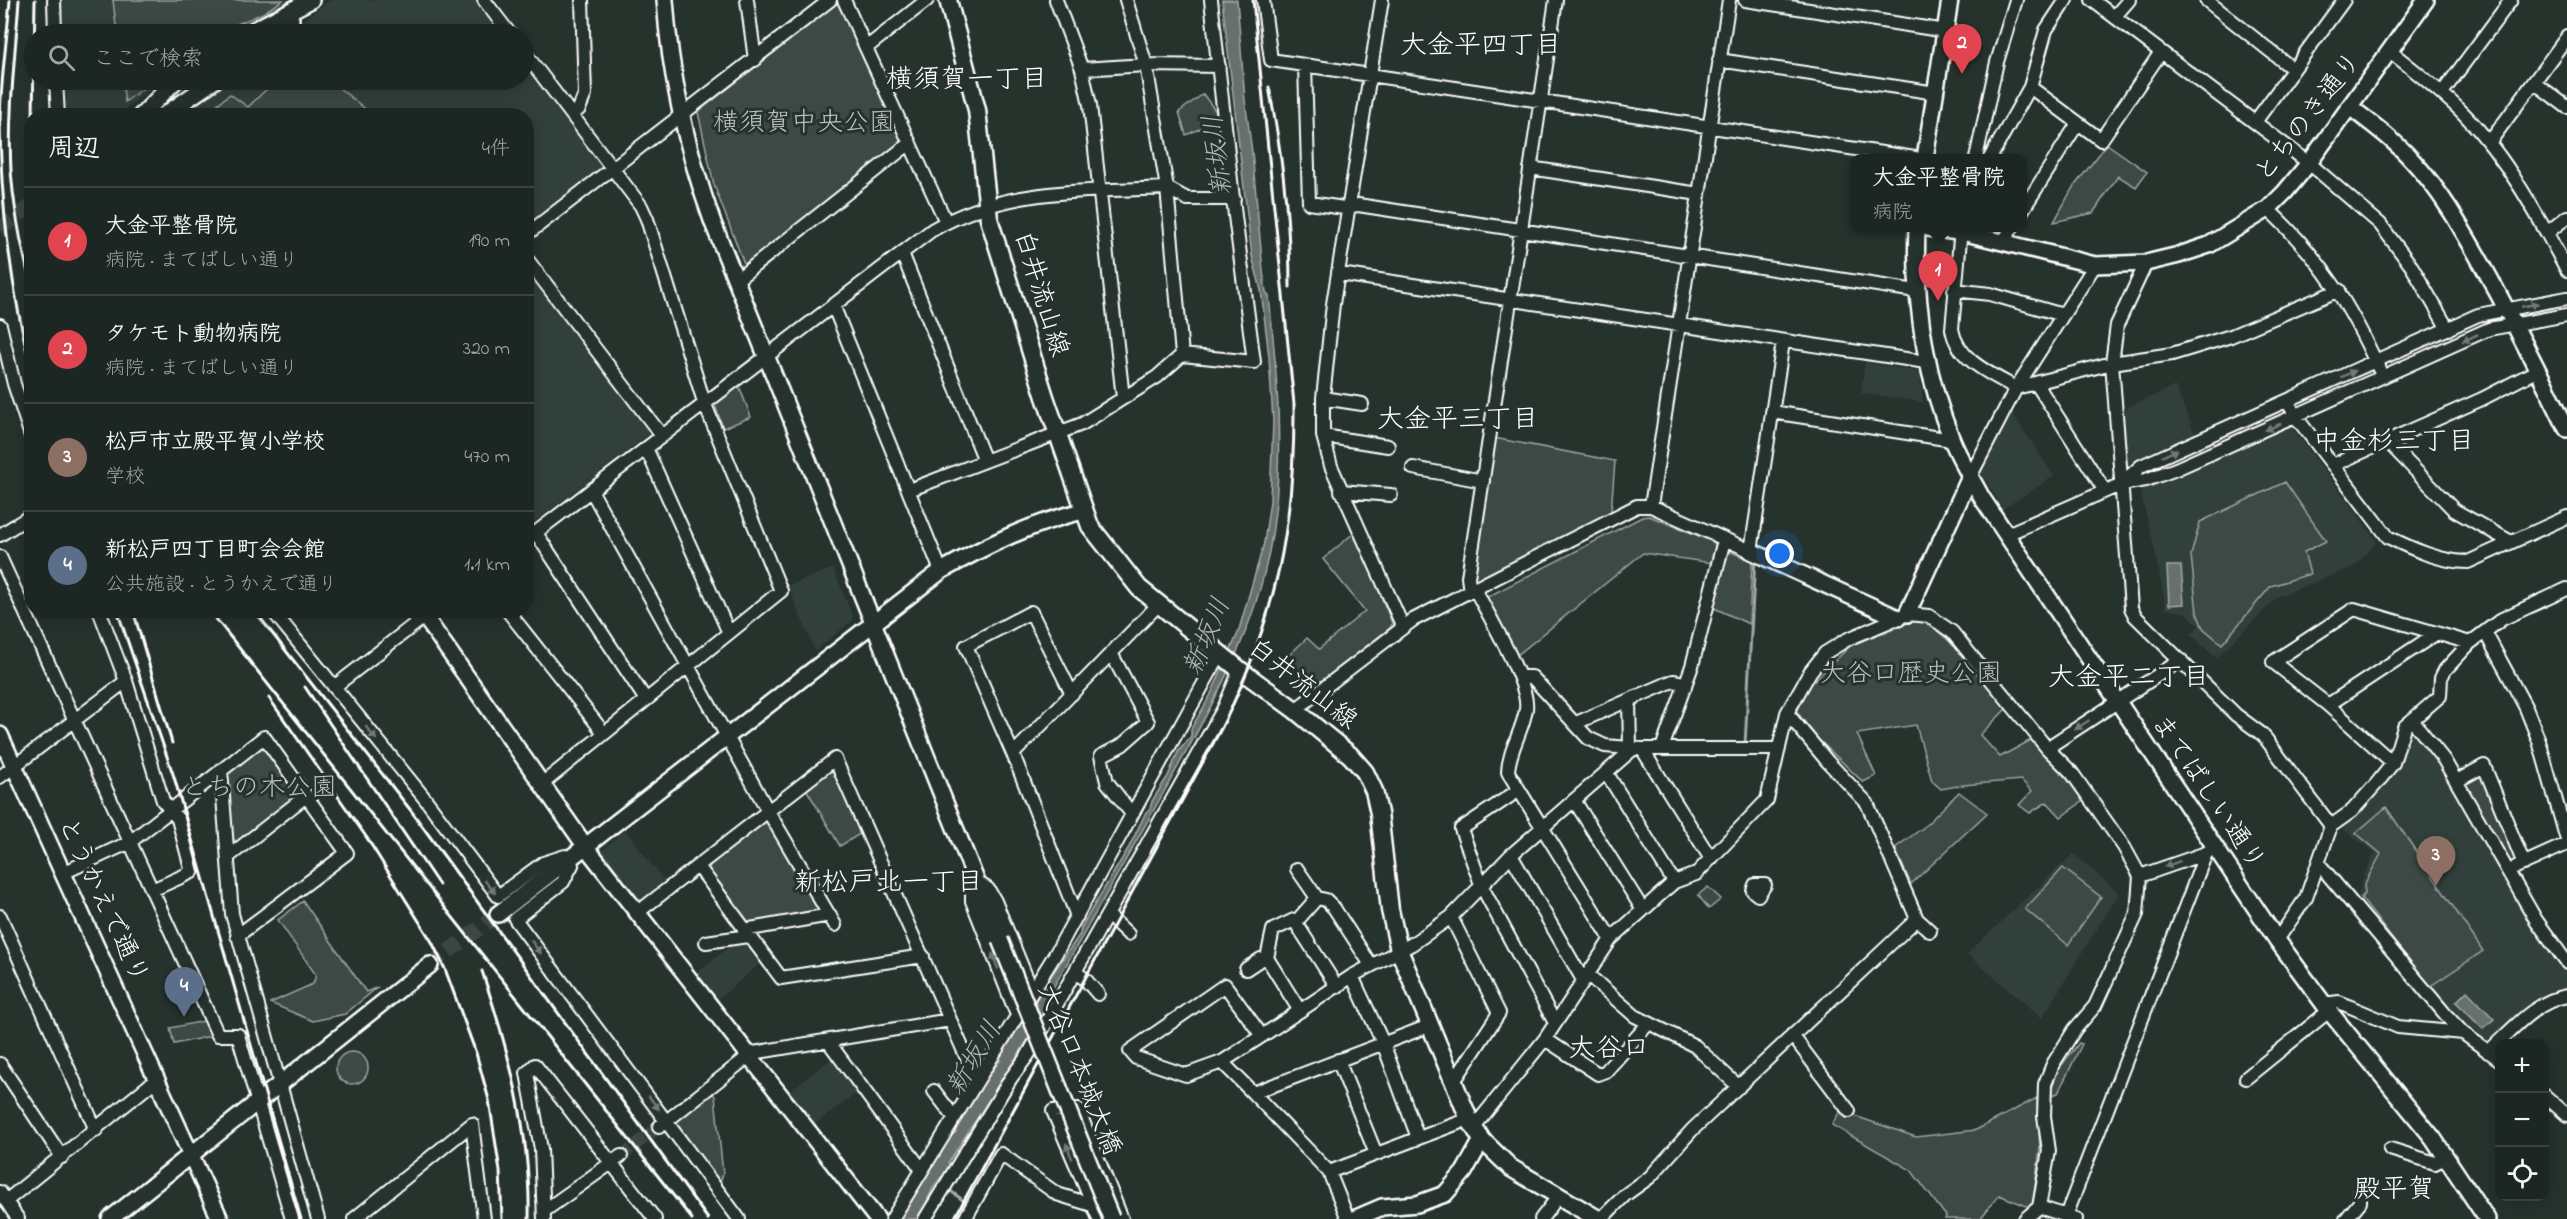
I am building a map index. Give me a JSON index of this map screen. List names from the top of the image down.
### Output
{
  "streets": {
    "main road": ["白井流山線"],
    "street": [
      "とちのき通り",
      "まてばしい通り",
      "とうかえで通り",
      "大谷口本城大橋"
    ]
  },
  "districts": [
    "大金平四丁目",
    "横須賀一丁目",
    "大金平三丁目",
    "中金杉三丁目",
    "大金平二丁目",
    "新松戸北一丁目",
    "大谷口",
    "殿平賀"
  ],
  "water": ["新坂川"],
  "parks": ["横須賀中央公園", "大谷口歴史公園", "とちの木公園"],
  "page": {
    "pins": [
      "2",
      "1",
      "3",
      "4"
    ],
    "search": "ここで検索",
    "heading": ["周辺", "4件"],
    "popup": ["大金平整骨院", "病院"],
    "list": [
      {
        "mark": "1",
        "name": "大金平整骨院",
        "note": "病院 · まてばしい通り",
        "value": "190 m"
      },
      {
        "mark": "2",
        "name": "タケモト動物病院",
        "note": "病院 · まてばしい通り",
        "value": "320 m"
      },
      {
        "mark": "3",
        "name": "松戸市立殿平賀小学校",
        "note": "学校",
        "value": "470 m"
      },
      {
        "mark": "4",
        "name": "新松戸四丁目町会会館",
        "note": "公共施設 · とうかえで通り",
        "value": "1.1 km"
      }
    ],
    "map_buttons": ["+", "−"]
  }
}
